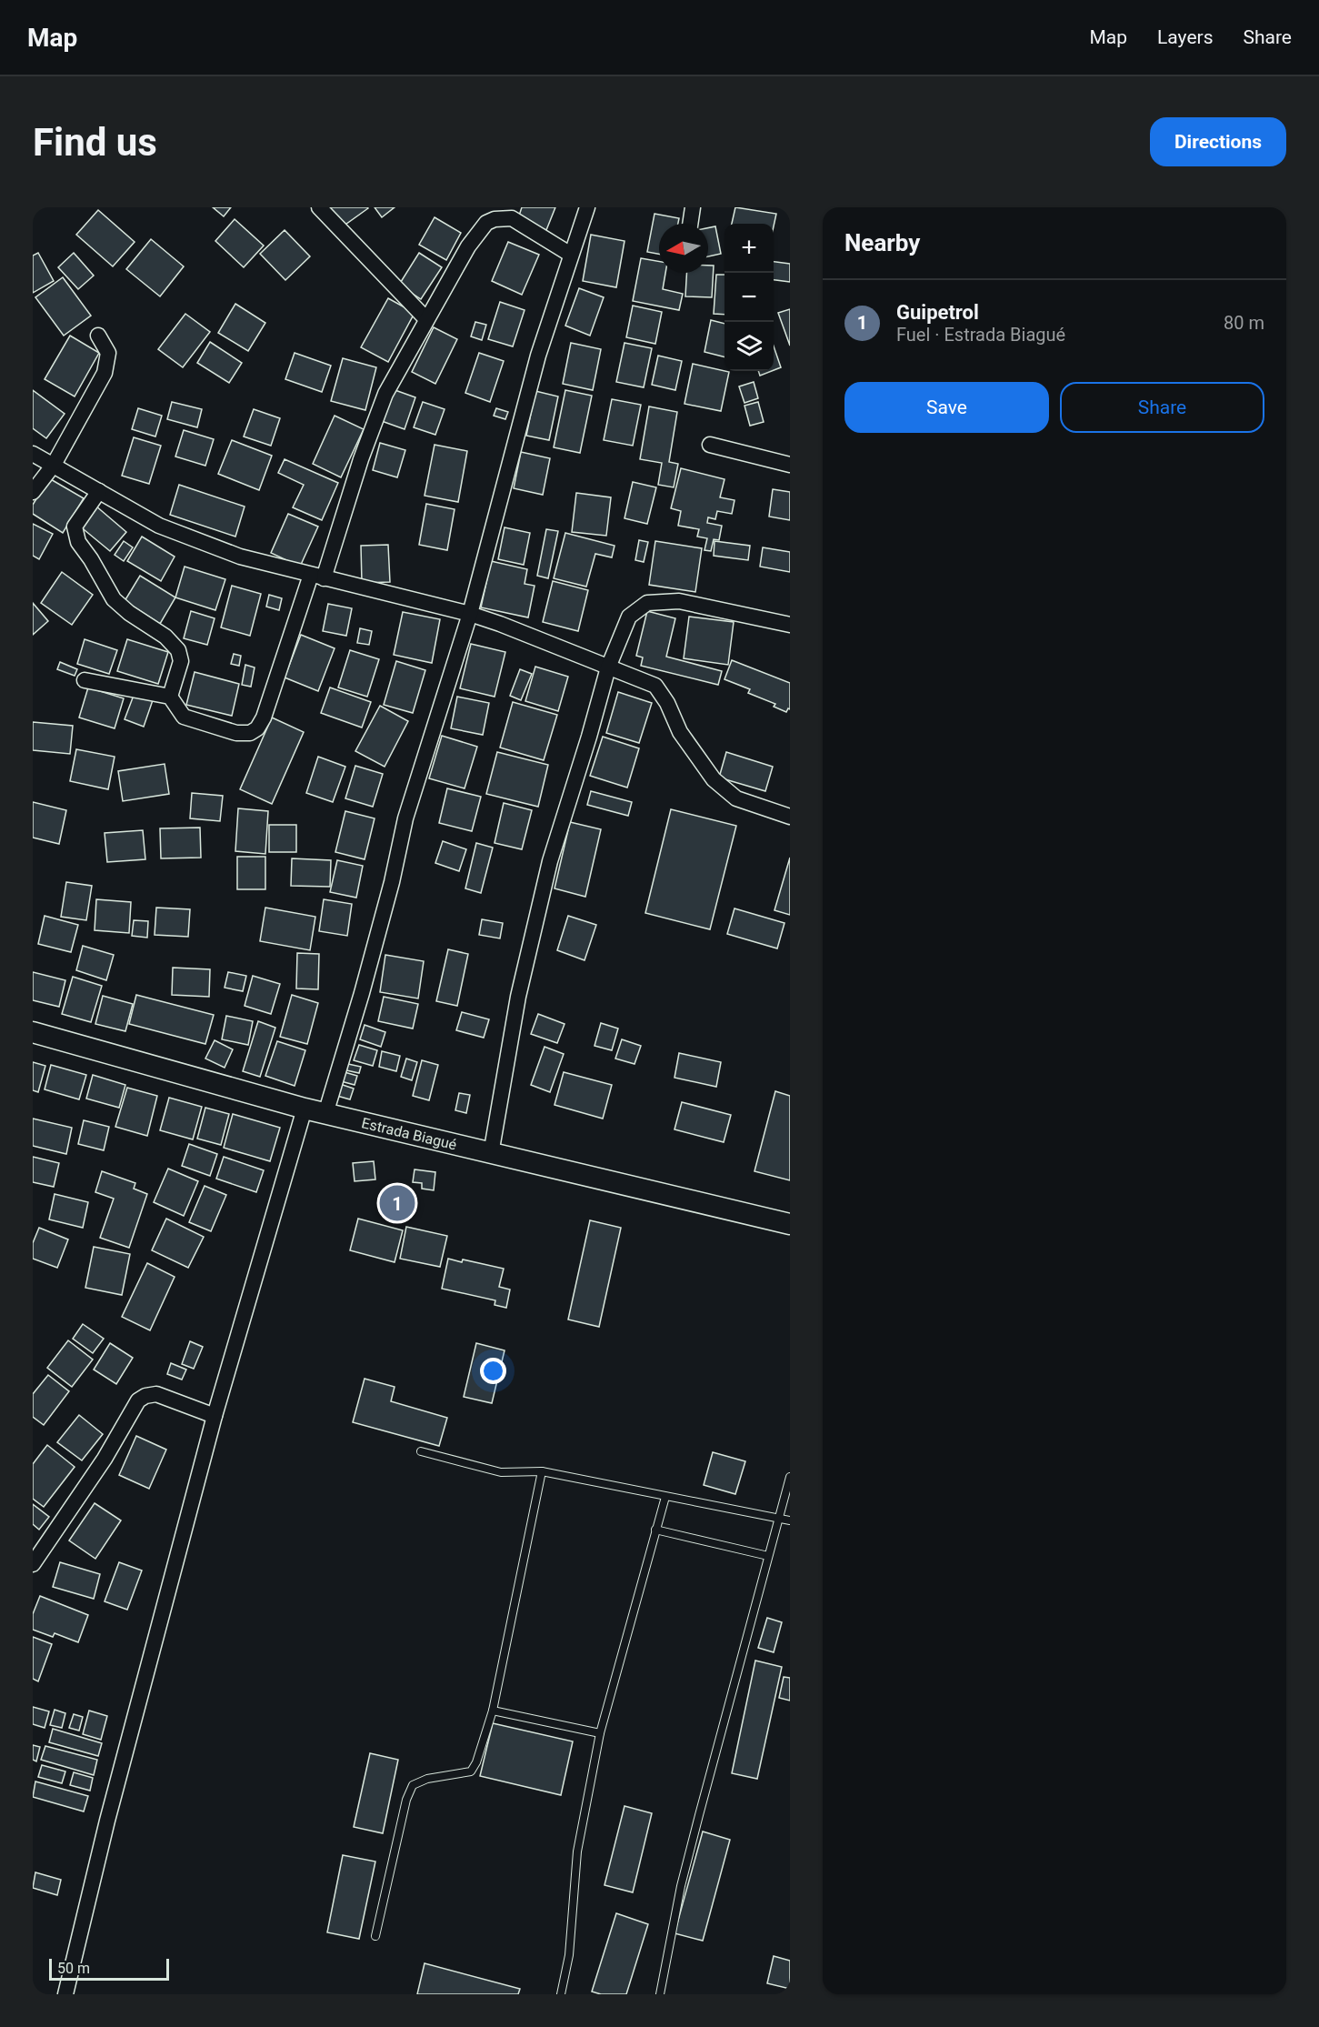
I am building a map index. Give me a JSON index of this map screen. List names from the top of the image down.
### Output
{
  "streets": {
    "main road": ["Estrada Biagué"]
  },
  "scale_bar": "50 m",
  "north": "left",
  "page": {
    "header": "Map",
    "nav": ["Map", "Layers", "Share"],
    "buttons": [
      "Directions",
      ["Save", "Share"]
    ],
    "title": "Find us",
    "heading": "Nearby",
    "map_buttons": ["+", "−"],
    "list": [
      {
        "mark": "1",
        "name": "Guipetrol",
        "note": "Fuel · Estrada Biagué",
        "value": "80 m"
      }
    ],
    "pins": "1",
    "scale": "50 m"
  }
}
